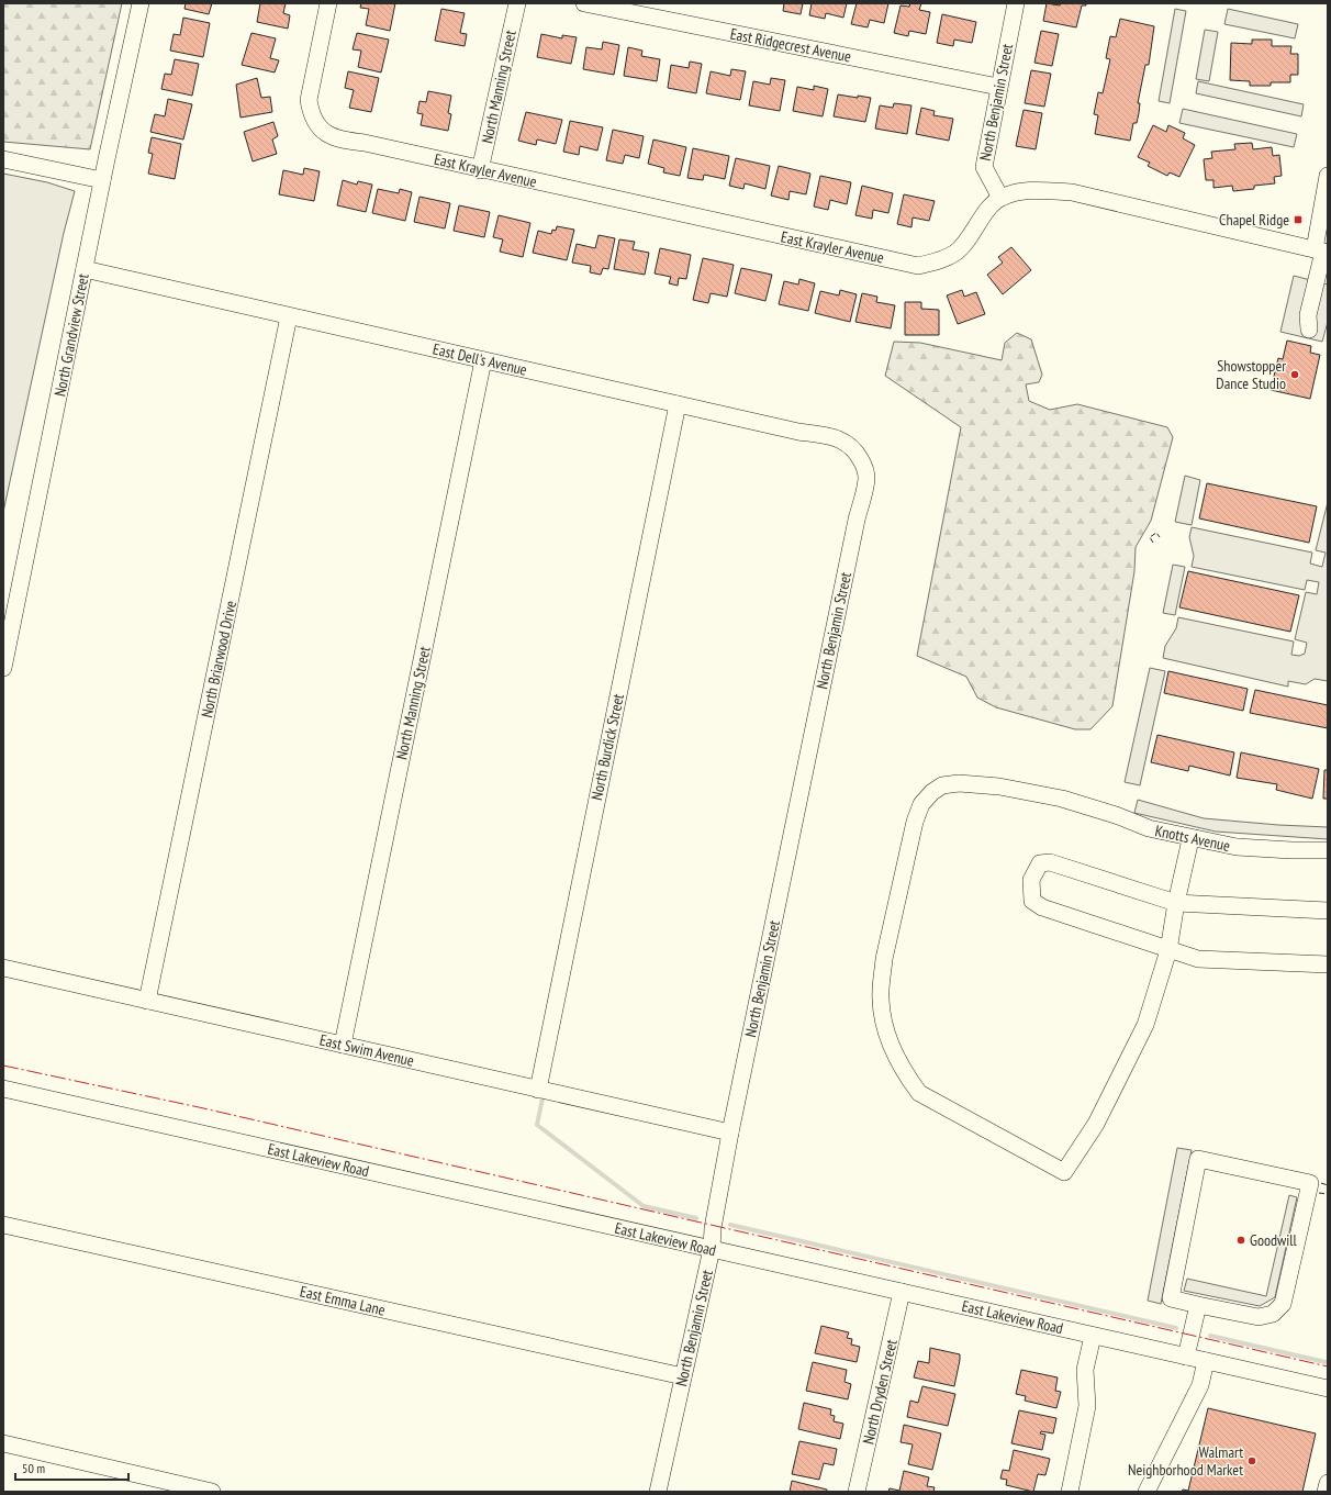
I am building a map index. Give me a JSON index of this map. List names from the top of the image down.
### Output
{
  "streets": {
    "street": [
      "East Ridgecrest Avenue",
      "North Manning Street",
      "North Benjamin Street",
      "East Krayler Avenue",
      "North Grandview Street",
      "East Dell's Avenue",
      "North Briarwood Drive",
      "North Burdick Street",
      "Knotts Avenue",
      "East Swim Avenue",
      "East Lakeview Road",
      "East Emma Lane",
      "North Dryden Street"
    ]
  },
  "crossings": [
    ["East Ridgecrest Avenue", "North Benjamin Street"],
    ["North Manning Street", "East Krayler Avenue"],
    ["North Manning Street", "East Dell's Avenue"],
    ["North Manning Street", "East Swim Avenue"],
    ["North Benjamin Street", "East Krayler Avenue"],
    ["North Benjamin Street", "East Dell's Avenue"],
    ["North Benjamin Street", "East Swim Avenue"],
    ["North Benjamin Street", "East Lakeview Road"],
    ["North Benjamin Street", "East Emma Lane"],
    ["North Grandview Street", "East Dell's Avenue"],
    ["East Dell's Avenue", "North Briarwood Drive"],
    ["East Dell's Avenue", "North Burdick Street"],
    ["North Briarwood Drive", "East Swim Avenue"],
    ["North Burdick Street", "East Swim Avenue"],
    ["East Lakeview Road", "North Dryden Street"]
  ],
  "places": {
    "transit": ["Chapel Ridge"],
    "other": ["Showstopper Dance Studio", "Goodwill", "Walmart Neighborhood Market"]
  },
  "scale_bar": "50 m"
}
